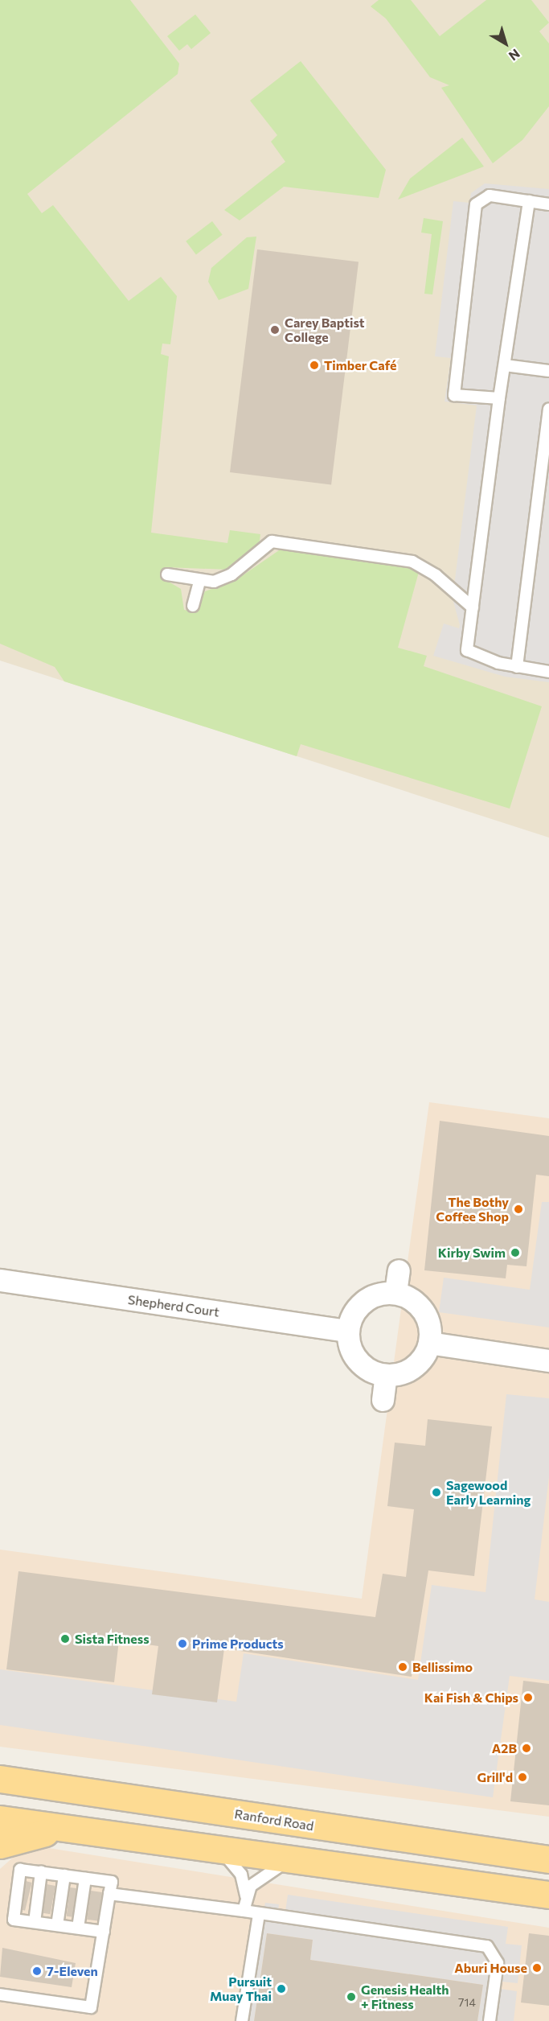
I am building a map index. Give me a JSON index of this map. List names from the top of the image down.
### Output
{
  "streets": {
    "main road": ["Ranford Road"],
    "street": ["Shepherd Court"]
  },
  "places": [
    "Carey Baptist College",
    "Timber Café",
    "The Bothy Coffee Shop",
    "Kirby Swim",
    "Sagewood Early Learning",
    "Sista Fitness",
    "Prime Products",
    "Bellissimo",
    "Kai Fish & Chips",
    "A2B",
    "Grill'd",
    "Aburi House",
    "7-Eleven",
    "Pursuit Muay Thai",
    "Genesis Health + Fitness"
  ],
  "house_numbers": ["714"],
  "north": "bottom right"
}
